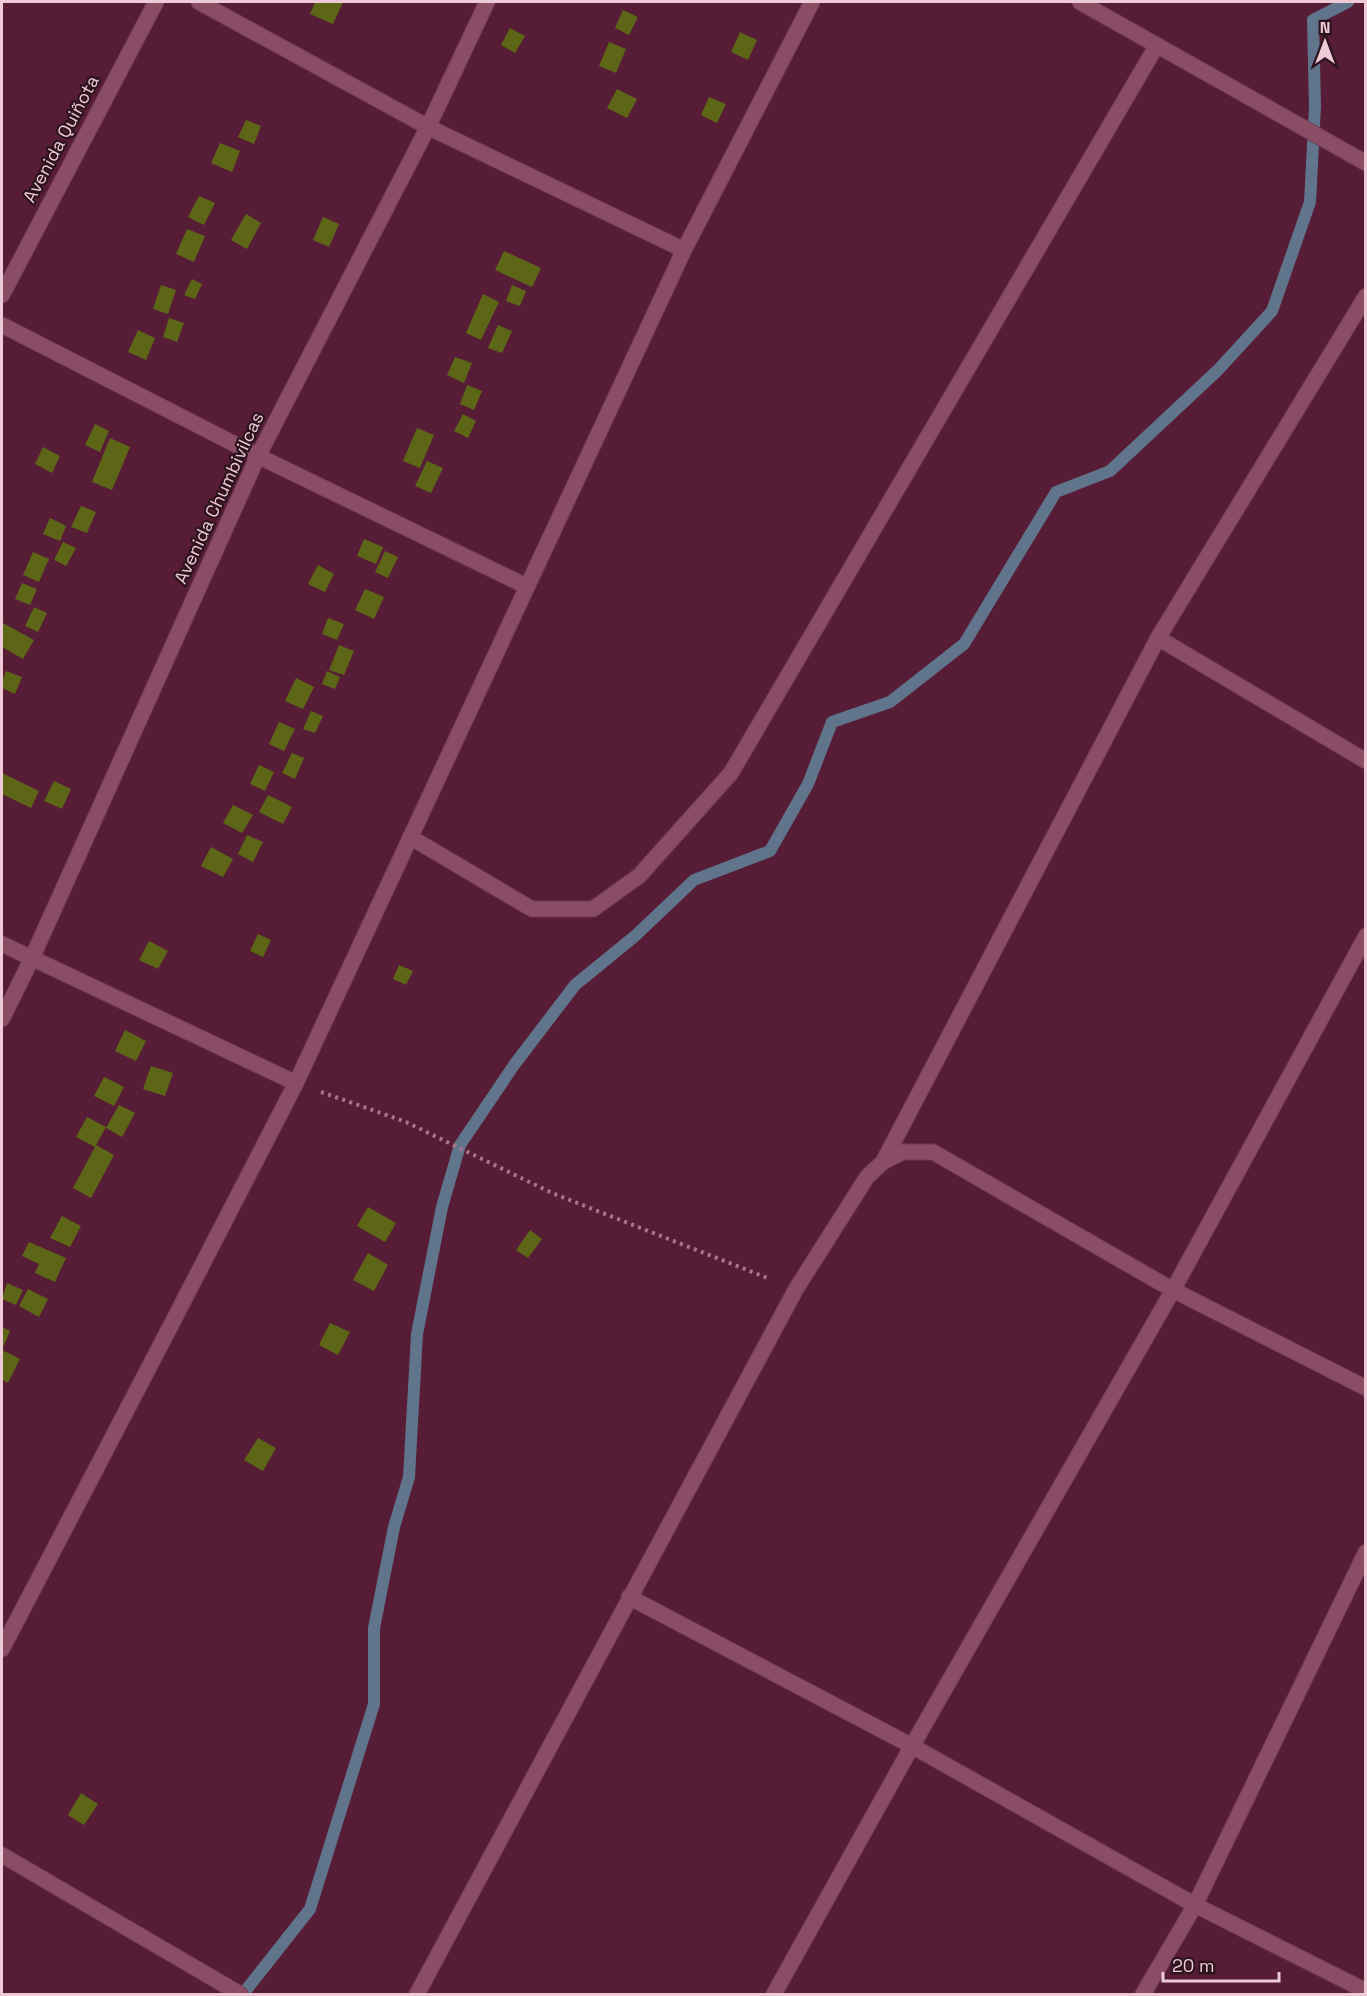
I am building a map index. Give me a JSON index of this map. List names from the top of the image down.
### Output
{
  "streets": {
    "street": ["Avenida Quiñota", "Avenida Chumbivilcas"]
  },
  "scale_bar": "20 m",
  "north": "top"
}
